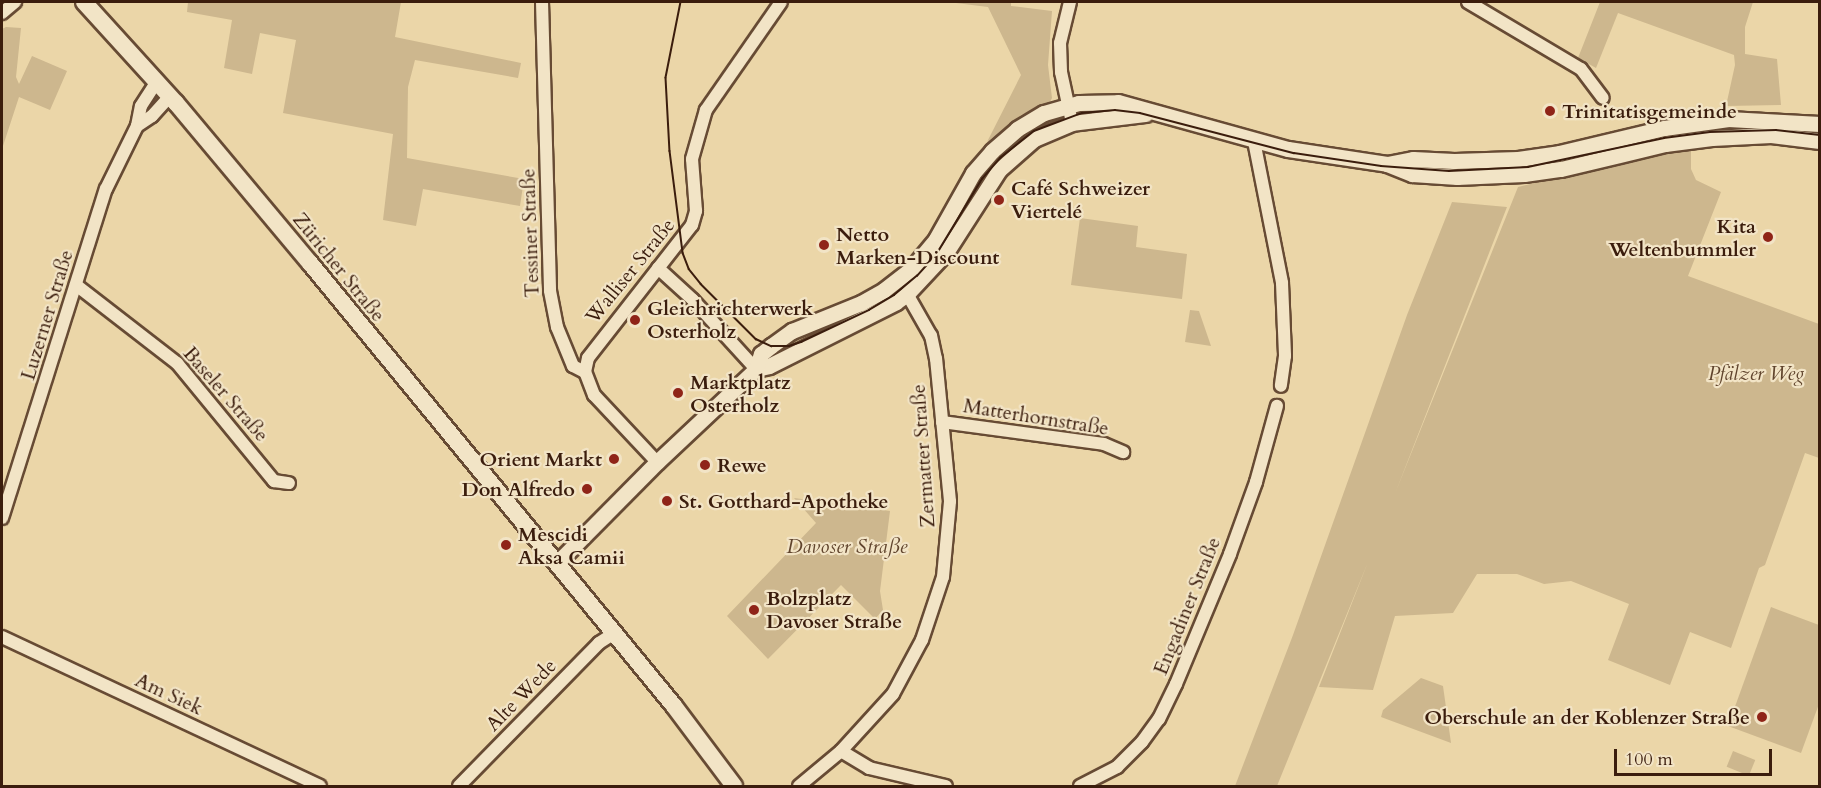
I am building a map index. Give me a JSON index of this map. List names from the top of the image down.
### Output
{
  "streets": {
    "main road": ["Züricher Straße"],
    "street": [
      "Tessiner Straße",
      "Walliser Straße",
      "Luzerner Straße",
      "Baseler Straße",
      "Matterhornstraße",
      "Zermatter Straße",
      "Engadiner Straße",
      "Am Siek",
      "Alte Wede"
    ]
  },
  "crossings": [
    ["Tessiner Straße", "Walliser Straße"],
    ["Züricher Straße", "Luzerner Straße"],
    ["Luzerner Straße", "Baseler Straße"],
    ["Matterhornstraße", "Zermatter Straße"]
  ],
  "parks": ["Pfälzer Weg", "Davoser Straße"],
  "places": [
    "Trinitatisgemeinde",
    "Café Schweizer Viertelé",
    "Kita Weltenbummler",
    "Netto Marken-Discount",
    "Gleichrichterwerk Osterholz",
    "Marktplatz Osterholz",
    "Orient Markt",
    "Rewe",
    "Don Alfredo",
    "St. Gotthard-Apotheke",
    "Mescidi Aksa Camii",
    "Bolzplatz Davoser Straße",
    "Oberschule an der Koblenzer Straße"
  ],
  "scale_bar": "100 m"
}
